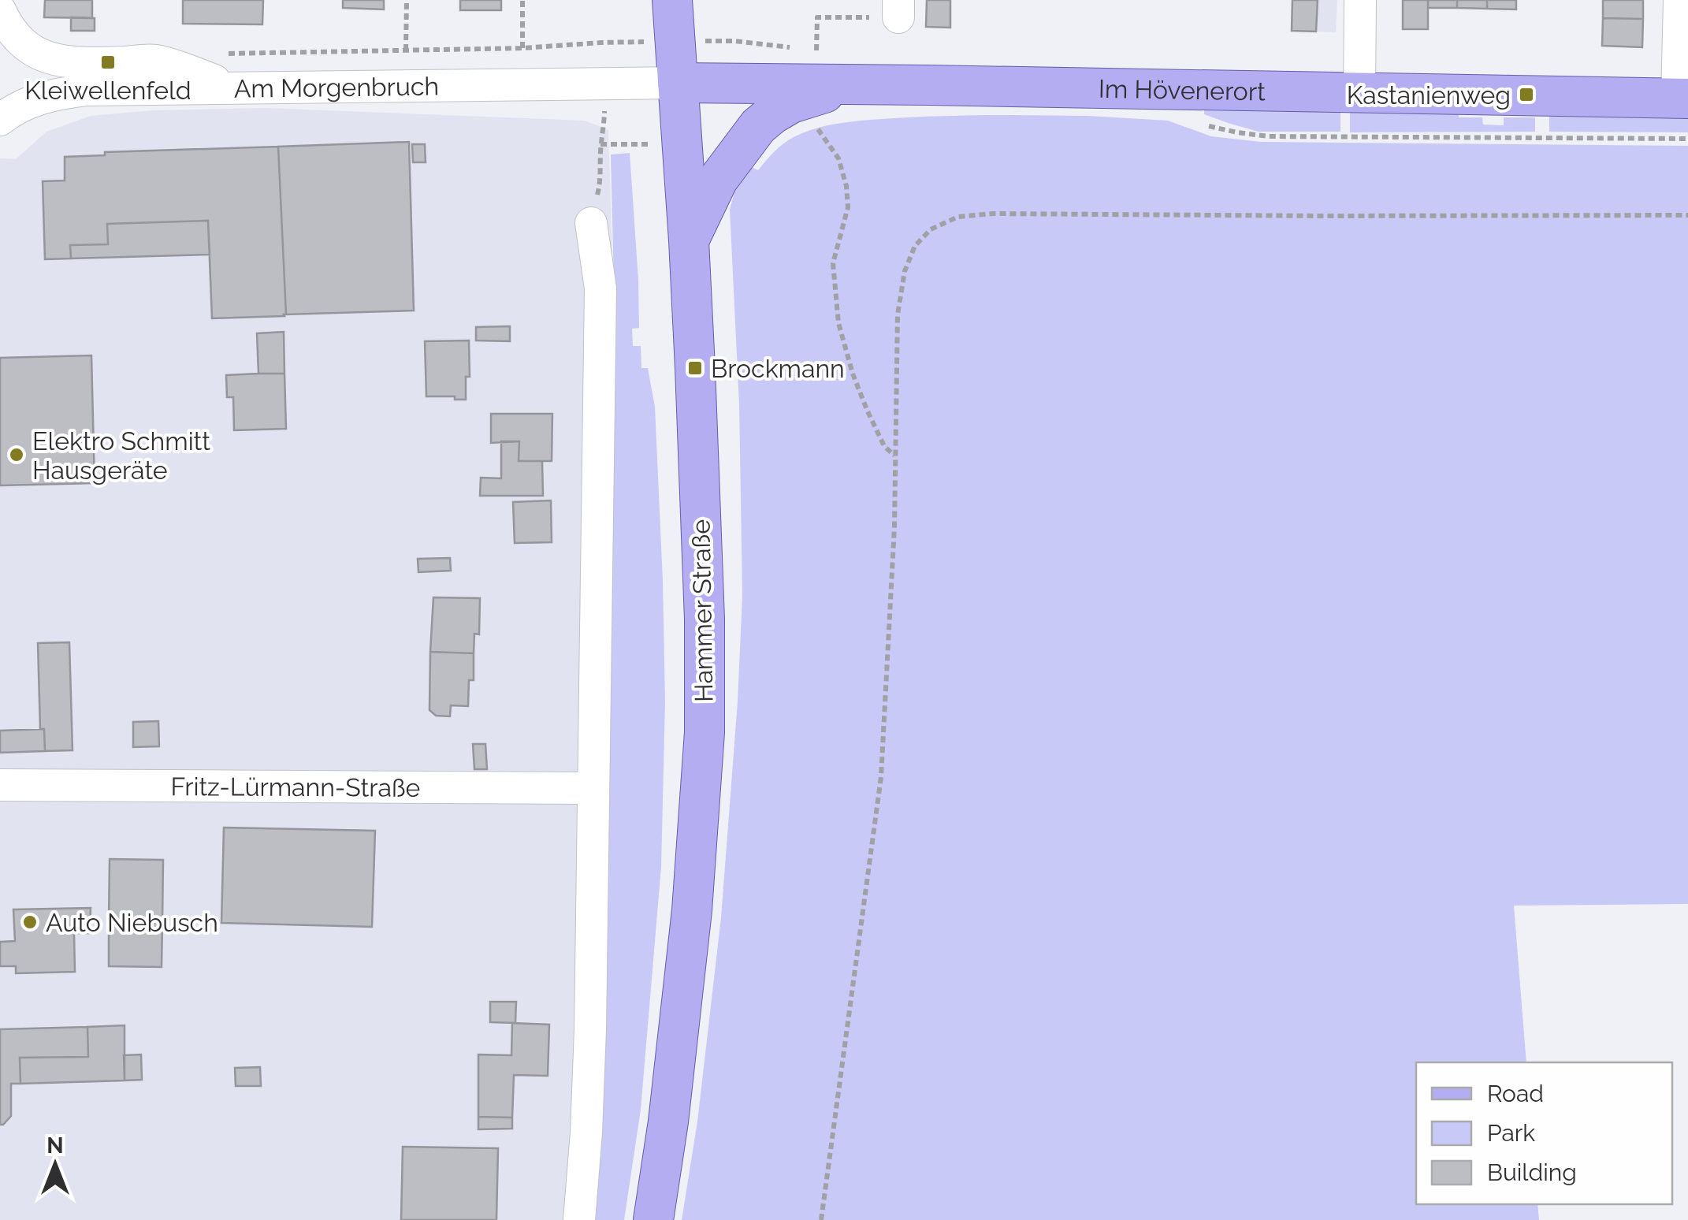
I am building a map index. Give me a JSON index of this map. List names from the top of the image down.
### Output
{
  "streets": {
    "main road": ["Im Hövenerort", "Hammer Straße"],
    "street": ["Am Morgenbruch", "Fritz-Lürmann-Straße"]
  },
  "crossings": [
    ["Am Morgenbruch", "Im Hövenerort"],
    ["Am Morgenbruch", "Hammer Straße"],
    ["Im Hövenerort", "Hammer Straße"]
  ],
  "places": {
    "transit": ["Kleiwellenfeld", "Kastanienweg", "Brockmann"],
    "other": ["Elektro Schmitt Hausgeräte", "Auto Niebusch"]
  },
  "legend": ["Road", "Park", "Building"],
  "north": "top"
}
